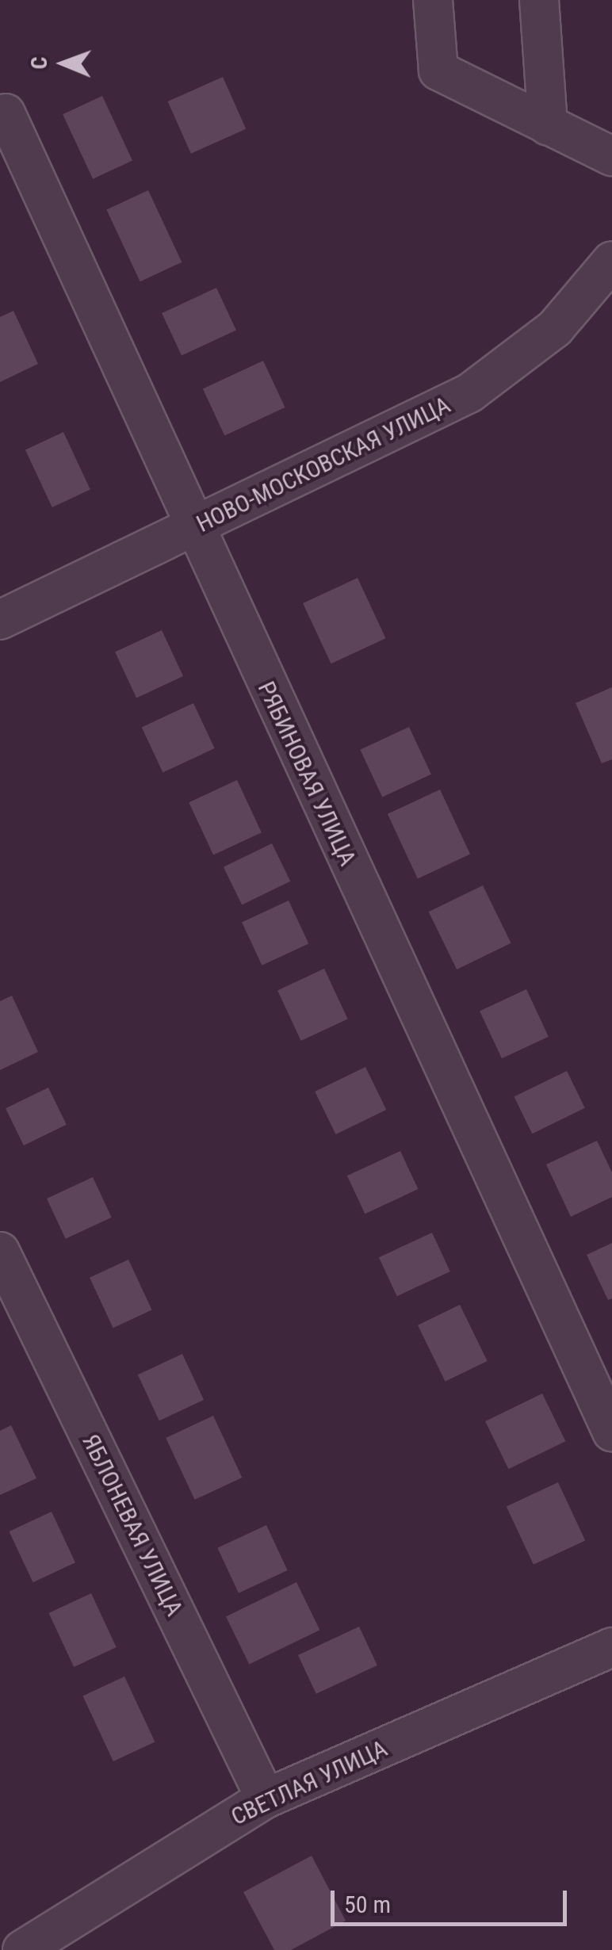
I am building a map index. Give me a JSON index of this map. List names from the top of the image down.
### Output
{
  "streets": {
    "street": [
      "НОВО-МОСКОВСКАЯ УЛИЦА",
      "РЯБИНОВАЯ УЛИЦА",
      "ЯБЛОНЕВАЯ УЛИЦА",
      "СВЕТЛАЯ УЛИЦА"
    ]
  },
  "crossings": [
    ["НОВО-МОСКОВСКАЯ УЛИЦА", "РЯБИНОВАЯ УЛИЦА"],
    ["ЯБЛОНЕВАЯ УЛИЦА", "СВЕТЛАЯ УЛИЦА"]
  ],
  "scale_bar": "50 m",
  "north": "left"
}
